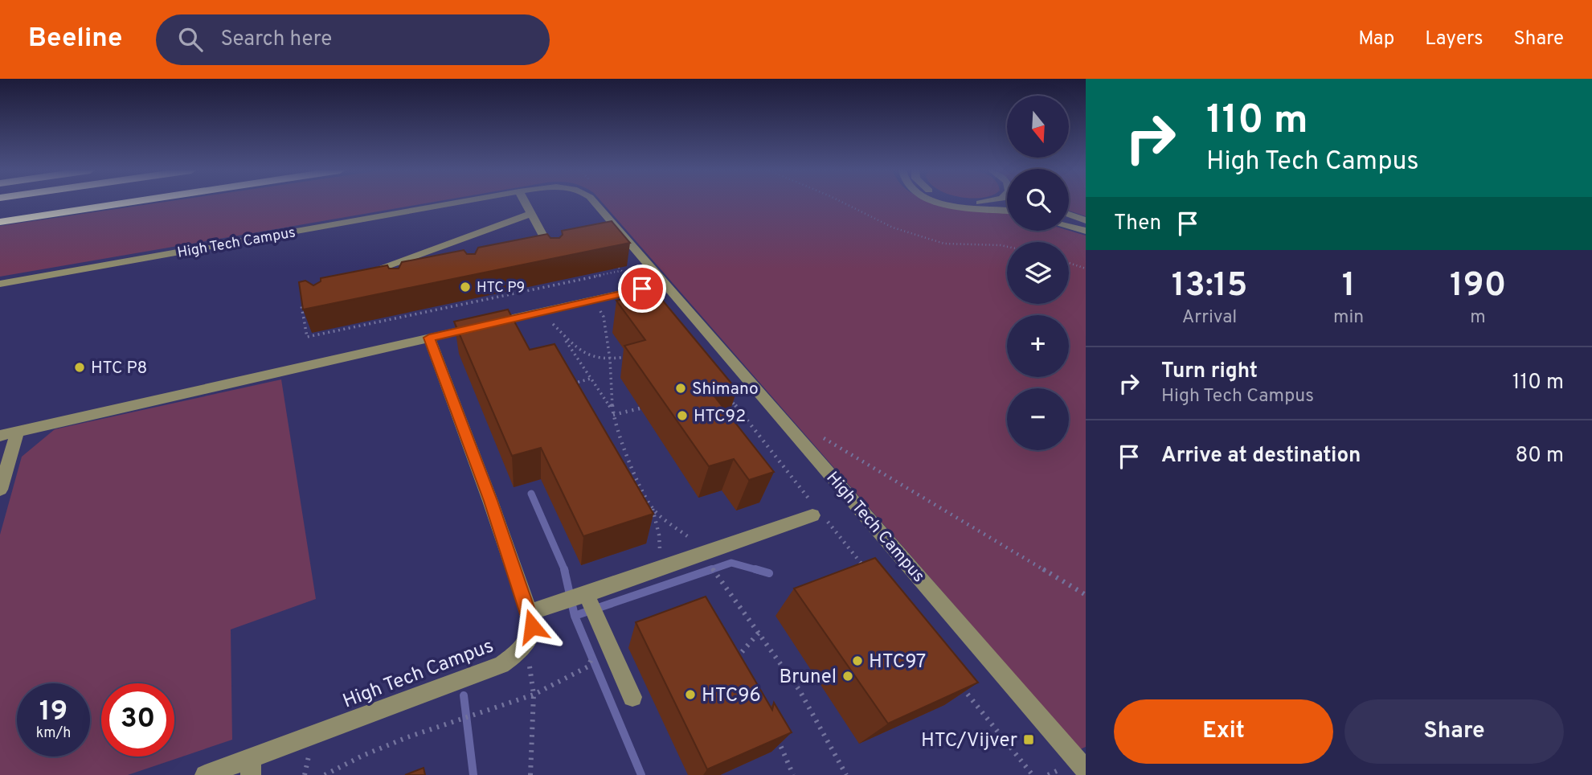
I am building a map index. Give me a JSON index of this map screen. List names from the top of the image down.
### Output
{
  "streets": {
    "street": ["High Tech Campus"]
  },
  "places": {
    "other": [
      "HTC P9",
      "HTC P8",
      "Shimano",
      "HTC92",
      "HTC97",
      "Brunel",
      "HTC96"
    ],
    "transit": ["HTC/Vijver"]
  },
  "north": "bottom",
  "page": {
    "header": "Beeline",
    "search": "Search here",
    "nav": ["Map", "Layers", "Share"],
    "turn": ["110 m", "High Tech Campus"],
    "map_buttons": ["+", "−"],
    "then": "Then",
    "eta": [
      "13:15",
      "Arrival",
      "1",
      "min",
      "190",
      "m"
    ],
    "list": [
      {
        "name": "Turn right",
        "note": "High Tech Campus",
        "value": "110 m"
      },
      {
        "name": "Arrive at destination",
        "value": "80 m"
      }
    ],
    "speed": "19 km/h",
    "limit": "30",
    "buttons": ["Exit", "Share"]
  }
}
